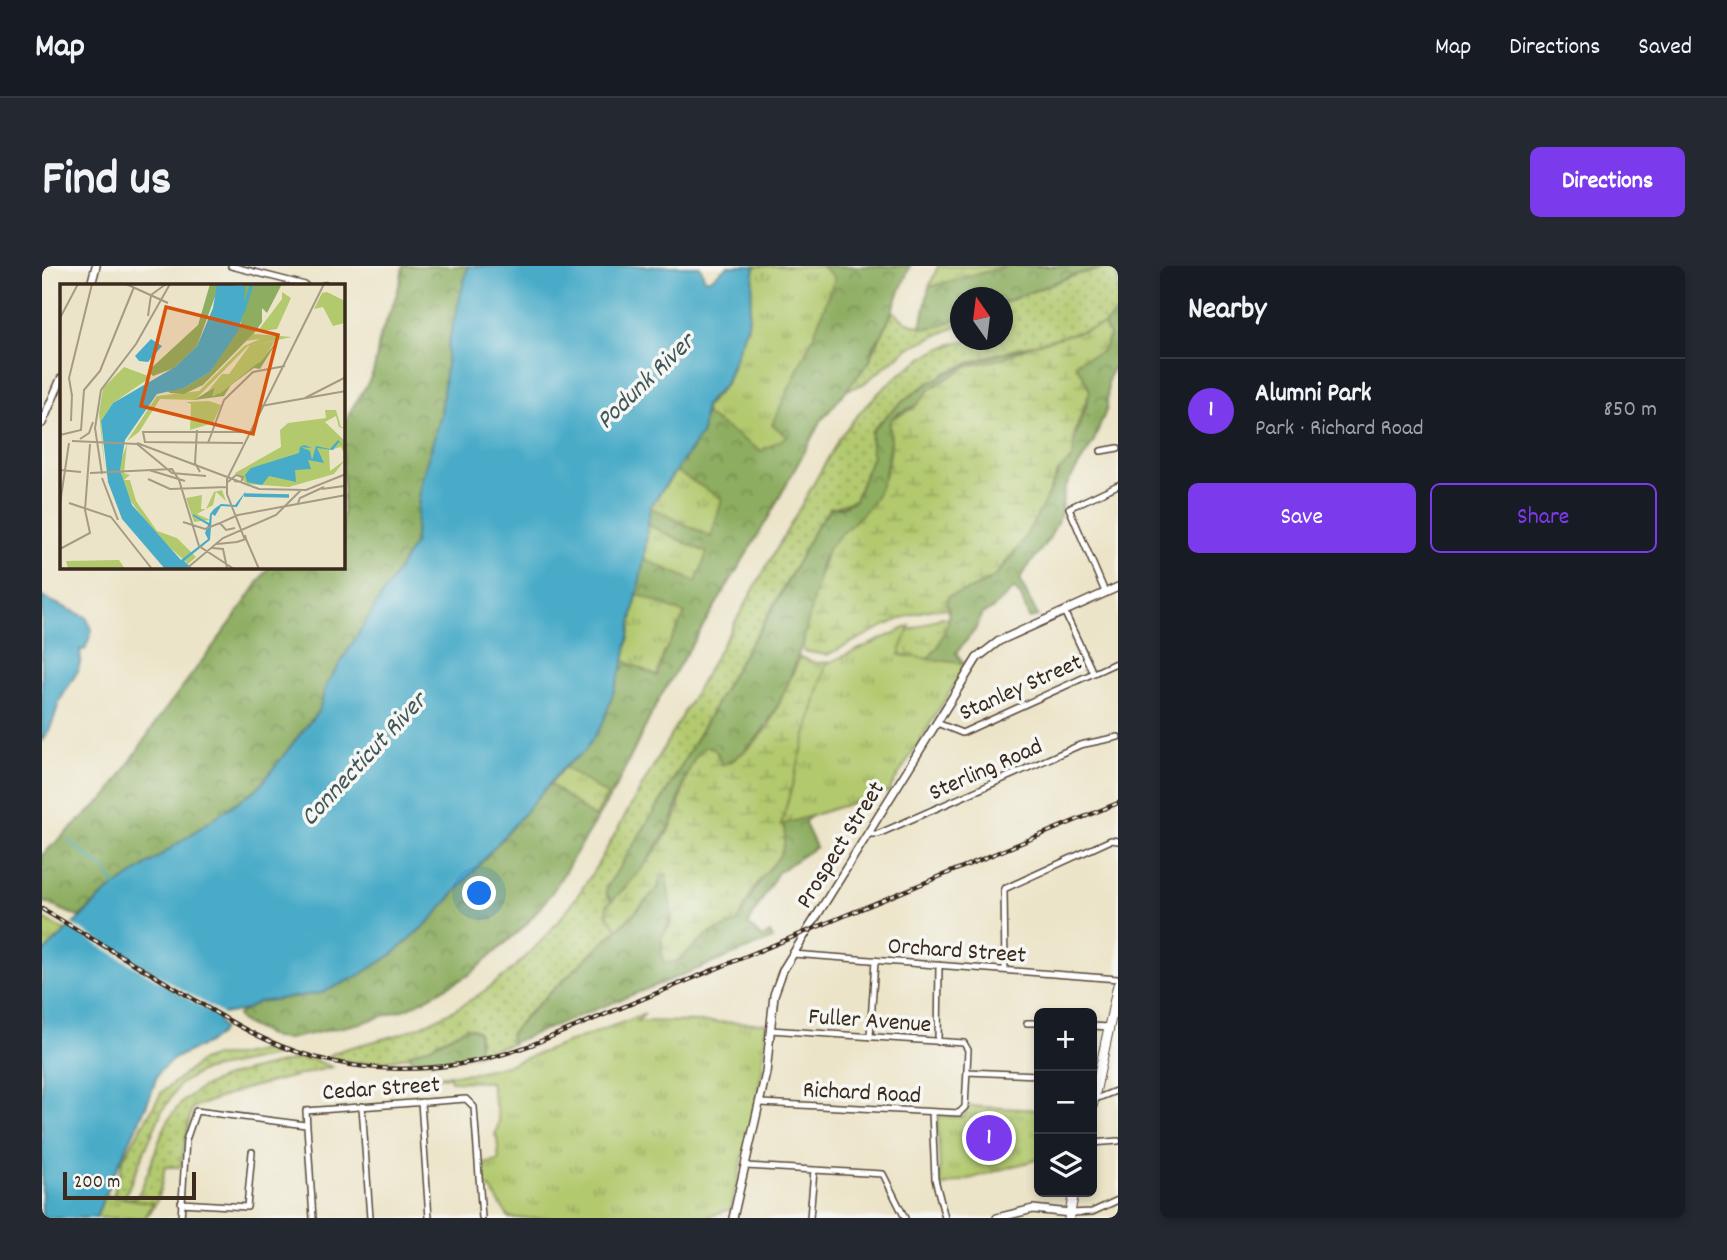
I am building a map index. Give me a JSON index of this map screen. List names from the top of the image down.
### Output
{
  "streets": {
    "main road": ["Prospect Street"],
    "street": [
      "Stanley Street",
      "Sterling Road",
      "Orchard Street",
      "Fuller Avenue",
      "Cedar Street",
      "Richard Road"
    ]
  },
  "crossings": [
    ["Stanley Street", "Prospect Street"],
    ["Sterling Road", "Prospect Street"],
    ["Prospect Street", "Orchard Street"],
    ["Prospect Street", "Fuller Avenue"],
    ["Prospect Street", "Richard Road"],
    ["Fuller Avenue", "Richard Road"]
  ],
  "water": ["Podunk River", "Connecticut River"],
  "scale_bar": "200 m",
  "north": "top",
  "page": {
    "header": "Map",
    "nav": ["Map", "Directions", "Saved"],
    "title": "Find us",
    "buttons": [
      "Directions",
      ["Save", "Share"]
    ],
    "heading": "Nearby",
    "list": [
      {
        "mark": "1",
        "name": "Alumni Park",
        "note": "Park · Richard Road",
        "value": "850 m"
      }
    ],
    "map_buttons": ["+", "−"],
    "pins": "1",
    "scale": "200 m"
  }
}
